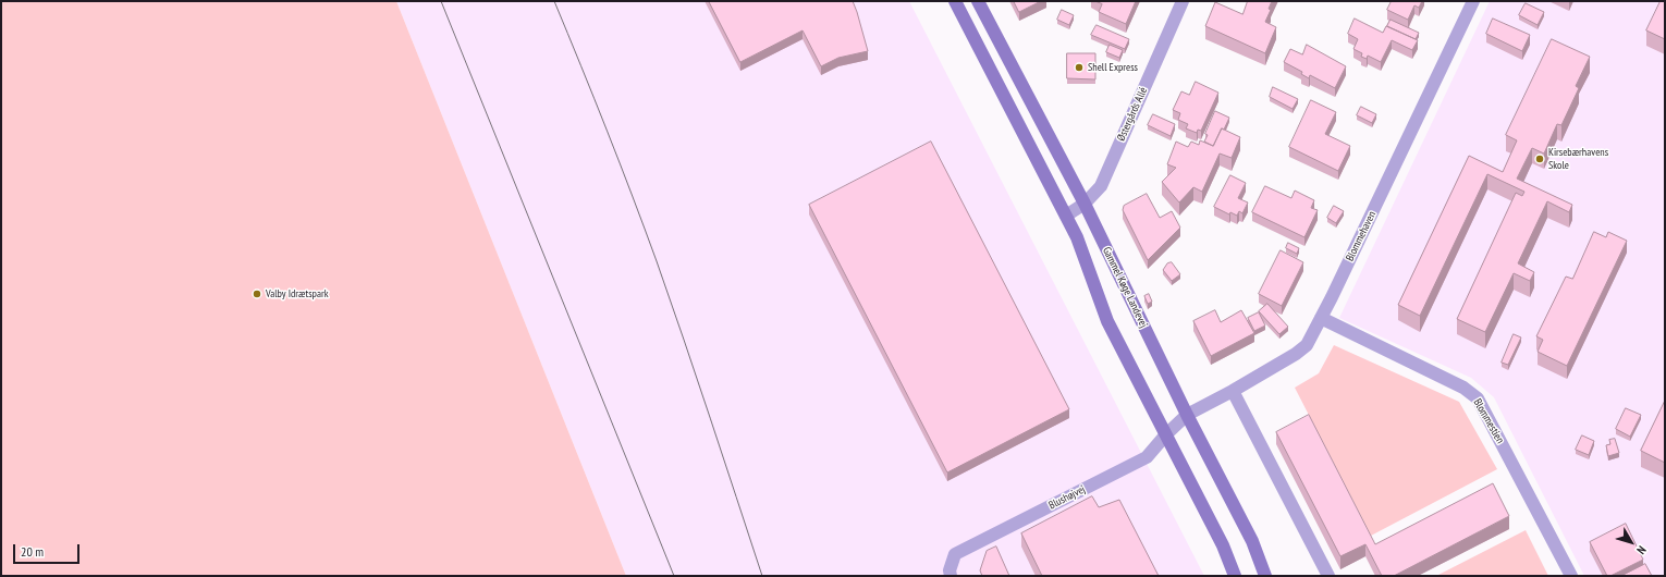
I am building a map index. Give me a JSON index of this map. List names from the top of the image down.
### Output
{
  "streets": {
    "main road": ["Gammel Køge Landevej"],
    "street": [
      "Østergårds Allé",
      "Blommehaven",
      "Blommestien",
      "Blushøjvej"
    ]
  },
  "crossings": [
    ["Østergårds Allé", "Gammel Køge Landevej"],
    ["Blommehaven", "Gammel Køge Landevej"],
    ["Blommehaven", "Blommestien"],
    ["Blommehaven", "Blushøjvej"],
    ["Gammel Køge Landevej", "Blushøjvej"]
  ],
  "places": ["Shell Express", "Kirsebærhavens Skole", "Valby Idrætspark"],
  "scale_bar": "20 m",
  "north": "bottom right"
}
